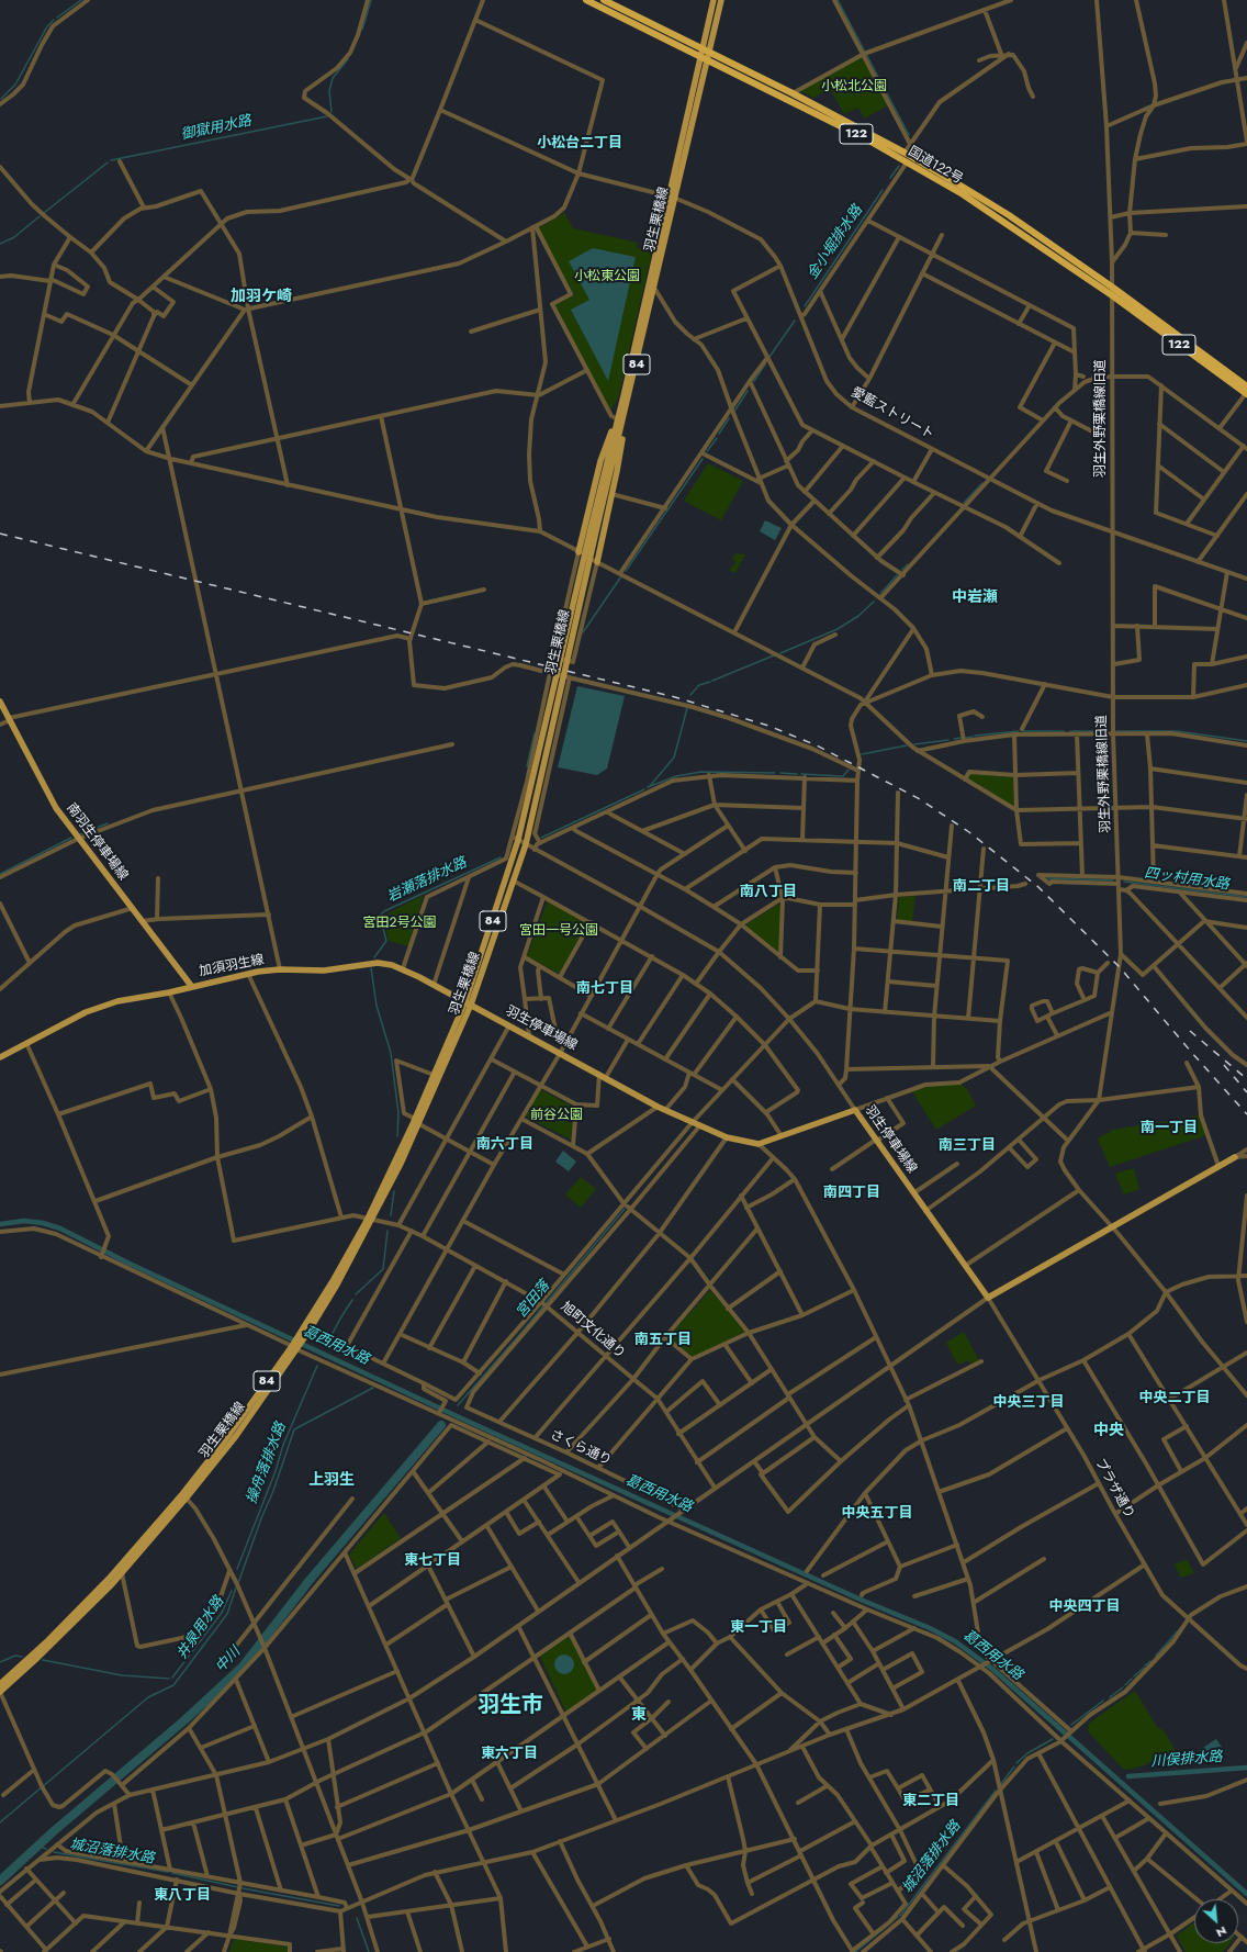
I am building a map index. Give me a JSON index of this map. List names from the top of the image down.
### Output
{
  "streets": {
    "highway": ["122", "国道122号"],
    "main road": [
      "羽生栗橋線",
      "84",
      "南羽生停車場線",
      "加須羽生線",
      "羽生停車場線"
    ],
    "street": [
      "愛藍ストリート",
      "羽生外野栗橋線旧道",
      "旭町文化通り",
      "さくら通り",
      "プラザ通り"
    ]
  },
  "crossings": [
    ["国道122号", "羽生栗橋線"],
    ["国道122号", "羽生外野栗橋線旧道"],
    ["羽生栗橋線", "愛藍ストリート"],
    ["羽生栗橋線", "加須羽生線"],
    ["羽生栗橋線", "羽生停車場線"],
    ["羽生栗橋線", "旭町文化通り"],
    ["愛藍ストリート", "羽生外野栗橋線旧道"],
    ["南羽生停車場線", "加須羽生線"],
    ["加須羽生線", "羽生停車場線"],
    ["羽生停車場線", "プラザ通り"],
    ["旭町文化通り", "さくら通り"]
  ],
  "districts": [
    "小松台二丁目",
    "加羽ケ崎",
    "中岩瀬",
    "南二丁目",
    "南八丁目",
    "南七丁目",
    "南一丁目",
    "南六丁目",
    "南三丁目",
    "南四丁目",
    "南五丁目",
    "中央二丁目",
    "中央三丁目",
    "中央",
    "上羽生",
    "中央五丁目",
    "東七丁目",
    "中央四丁目",
    "東一丁目",
    "羽生市",
    "東",
    "東六丁目",
    "東二丁目",
    "東八丁目"
  ],
  "water": [
    "御獄用水路",
    "金小堀排水路",
    "四ッ村用水路",
    "岩瀬落排水路",
    "宮田落",
    "葛西用水路",
    "操舟落排水路",
    "井泉用水路",
    "中川",
    "川俣排水路",
    "城沼落排水路"
  ],
  "parks": [
    "小松北公園",
    "小松東公園",
    "宮田２号公園",
    "宮田一号公園",
    "前谷公園"
  ],
  "north": "bottom right"
}
